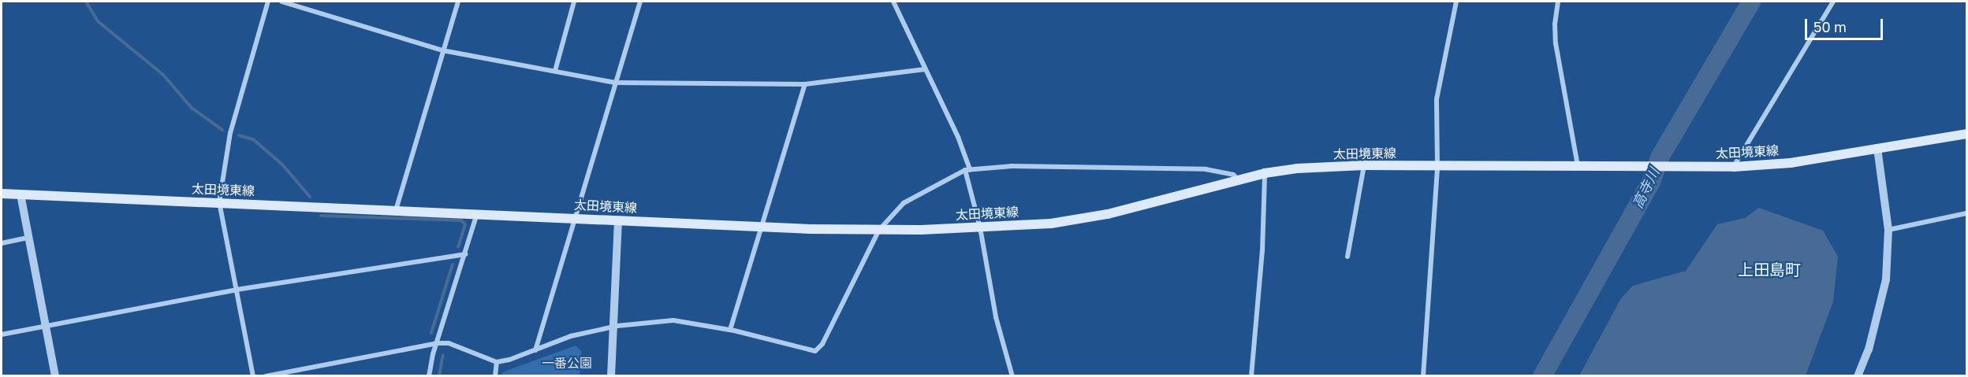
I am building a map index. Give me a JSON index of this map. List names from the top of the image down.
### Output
{
  "streets": {
    "main road": ["太田境東線"]
  },
  "districts": ["上田島町"],
  "water": ["高寺川"],
  "parks": ["一番公園"],
  "scale_bar": "50 m"
}
